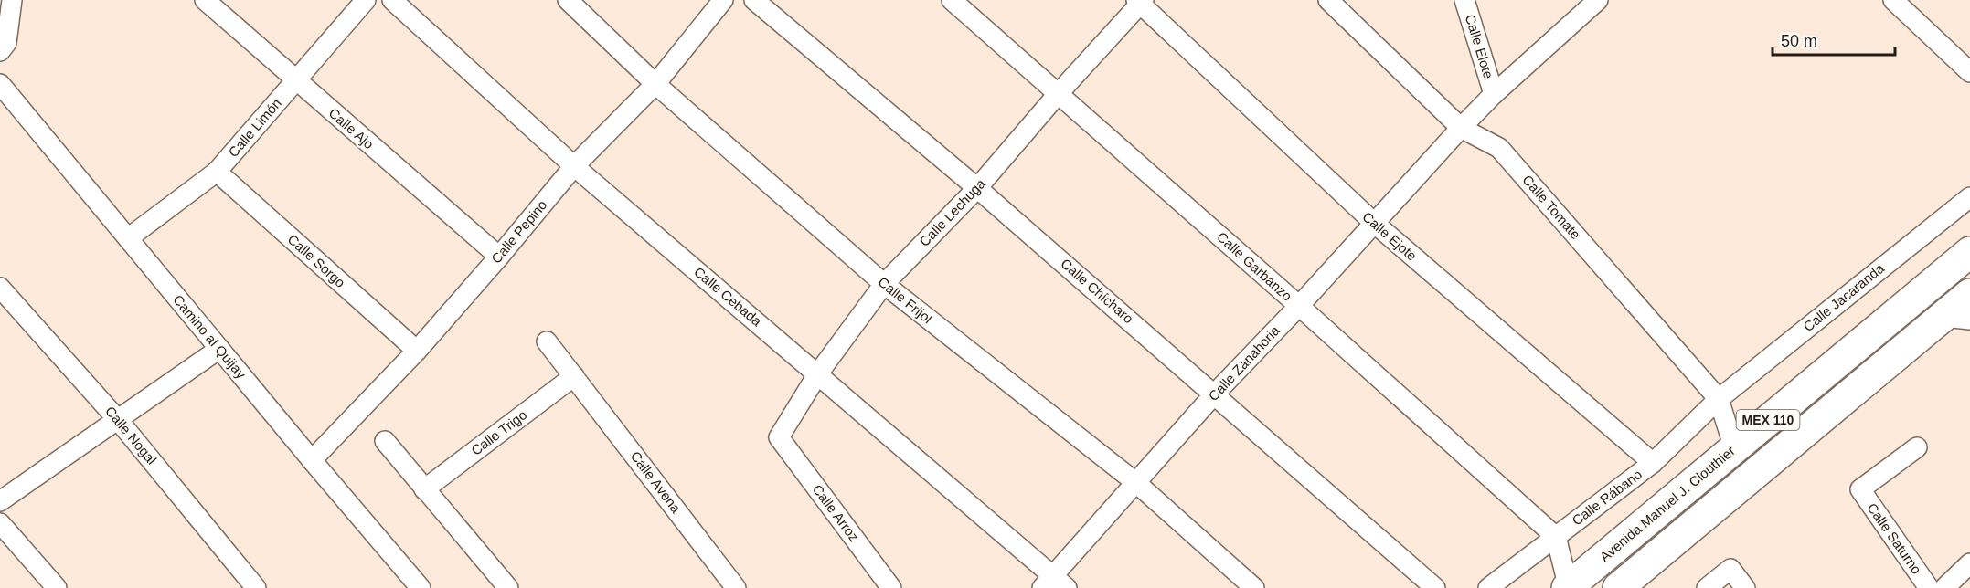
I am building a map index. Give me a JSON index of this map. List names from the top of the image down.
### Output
{
  "streets": {
    "main road": ["MEX 110", "Avenida Manuel J. Clouthier"],
    "street": [
      "Calle Elote",
      "Calle Limón",
      "Calle Ajo",
      "Calle Tomate",
      "Calle Lechuga",
      "Calle Pepino",
      "Calle Ejote",
      "Calle Sorgo",
      "Calle Garbanzo",
      "Calle Chícharo",
      "Calle Cebada",
      "Calle Jacaranda",
      "Calle Frijol",
      "Camino al Quijay",
      "Calle Zanahoria",
      "Calle Trigo",
      "Calle Nogal",
      "Calle Avena",
      "Calle Rábano",
      "Calle Arroz",
      "Calle Saturno"
    ]
  },
  "crossings": [
    ["Calle Elote", "Calle Zanahoria"],
    ["Calle Limón", "Calle Ajo"],
    ["Calle Limón", "Calle Sorgo"],
    ["Calle Limón", "Camino al Quijay"],
    ["Calle Ajo", "Calle Pepino"],
    ["Calle Tomate", "Calle Jacaranda"],
    ["Calle Tomate", "Calle Zanahoria"],
    ["Calle Tomate", "Calle Rábano"],
    ["Calle Tomate", "Avenida Manuel J. Clouthier"],
    ["Calle Lechuga", "Calle Ejote"],
    ["Calle Lechuga", "Calle Garbanzo"],
    ["Calle Lechuga", "Calle Chícharo"],
    ["Calle Lechuga", "Calle Cebada"],
    ["Calle Lechuga", "Calle Frijol"],
    ["Calle Lechuga", "Calle Arroz"],
    ["Calle Pepino", "Calle Sorgo"],
    ["Calle Pepino", "Calle Cebada"],
    ["Calle Pepino", "Calle Frijol"],
    ["Calle Pepino", "Camino al Quijay"],
    ["Calle Ejote", "Calle Zanahoria"],
    ["Calle Ejote", "Calle Rábano"],
    ["Calle Garbanzo", "Calle Zanahoria"],
    ["Calle Garbanzo", "Calle Rábano"],
    ["Calle Chícharo", "Calle Zanahoria"],
    ["Calle Cebada", "Calle Zanahoria"],
    ["Calle Jacaranda", "Calle Rábano"],
    ["Calle Frijol", "Calle Zanahoria"],
    ["Calle Trigo", "Calle Avena"]
  ],
  "scale_bar": "50 m"
}
